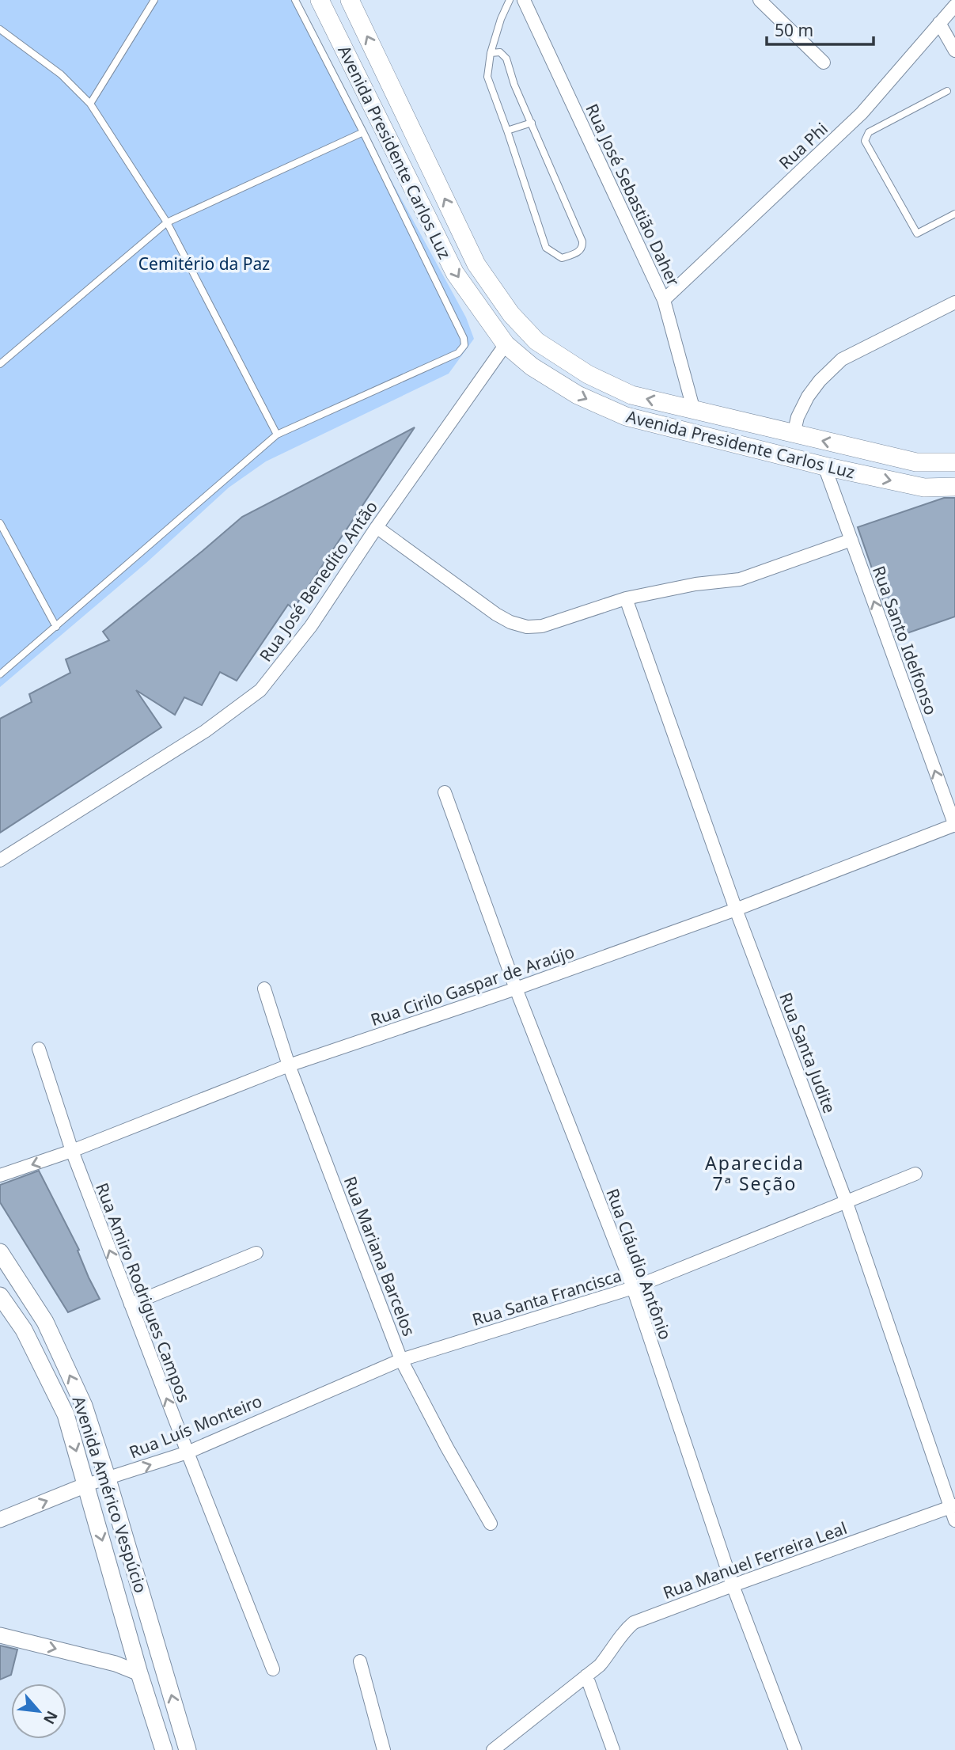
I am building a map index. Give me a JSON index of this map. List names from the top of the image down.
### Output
{
  "streets": {
    "main road": ["Avenida Presidente Carlos Luz", "Avenida Américo Vespúcio"],
    "street": [
      "Rua Phi",
      "Rua José Sebastião Daher",
      "Rua José Benedito Antão",
      "Rua Santo Idelfonso",
      "Rua Cirilo Gaspar de Araújo",
      "Rua Santa Judite",
      "Rua Mariana Barcelos",
      "Rua Cláudio Antônio",
      "Rua Amiro Rodrigues Campos",
      "Rua Santa Francisca",
      "Rua Luís Monteiro",
      "Rua Manuel Ferreira Leal"
    ]
  },
  "crossings": [
    ["Rua Phi", "Rua José Sebastião Daher"],
    ["Avenida Presidente Carlos Luz", "Rua José Sebastião Daher"],
    ["Avenida Presidente Carlos Luz", "Rua José Benedito Antão"],
    ["Avenida Presidente Carlos Luz", "Rua Santo Idelfonso"],
    ["Rua Santo Idelfonso", "Rua Cirilo Gaspar de Araújo"],
    ["Rua Cirilo Gaspar de Araújo", "Rua Santa Judite"],
    ["Rua Cirilo Gaspar de Araújo", "Rua Mariana Barcelos"],
    ["Rua Cirilo Gaspar de Araújo", "Rua Cláudio Antônio"],
    ["Rua Cirilo Gaspar de Araújo", "Rua Amiro Rodrigues Campos"],
    ["Rua Santa Judite", "Rua Santa Francisca"],
    ["Rua Santa Judite", "Rua Manuel Ferreira Leal"],
    ["Rua Mariana Barcelos", "Rua Santa Francisca"],
    ["Rua Mariana Barcelos", "Rua Luís Monteiro"],
    ["Rua Cláudio Antônio", "Rua Santa Francisca"],
    ["Rua Cláudio Antônio", "Rua Manuel Ferreira Leal"],
    ["Rua Amiro Rodrigues Campos", "Rua Luís Monteiro"],
    ["Rua Santa Francisca", "Rua Luís Monteiro"],
    ["Rua Luís Monteiro", "Avenida Américo Vespúcio"]
  ],
  "one_way": ["Rua Santo Idelfonso", "Rua Amiro Rodrigues Campos", "Rua Luís Monteiro"],
  "districts": ["Aparecida 7ª Seção"],
  "parks": ["Cemitério da Paz"],
  "scale_bar": "50 m",
  "north": "bottom right"
}
